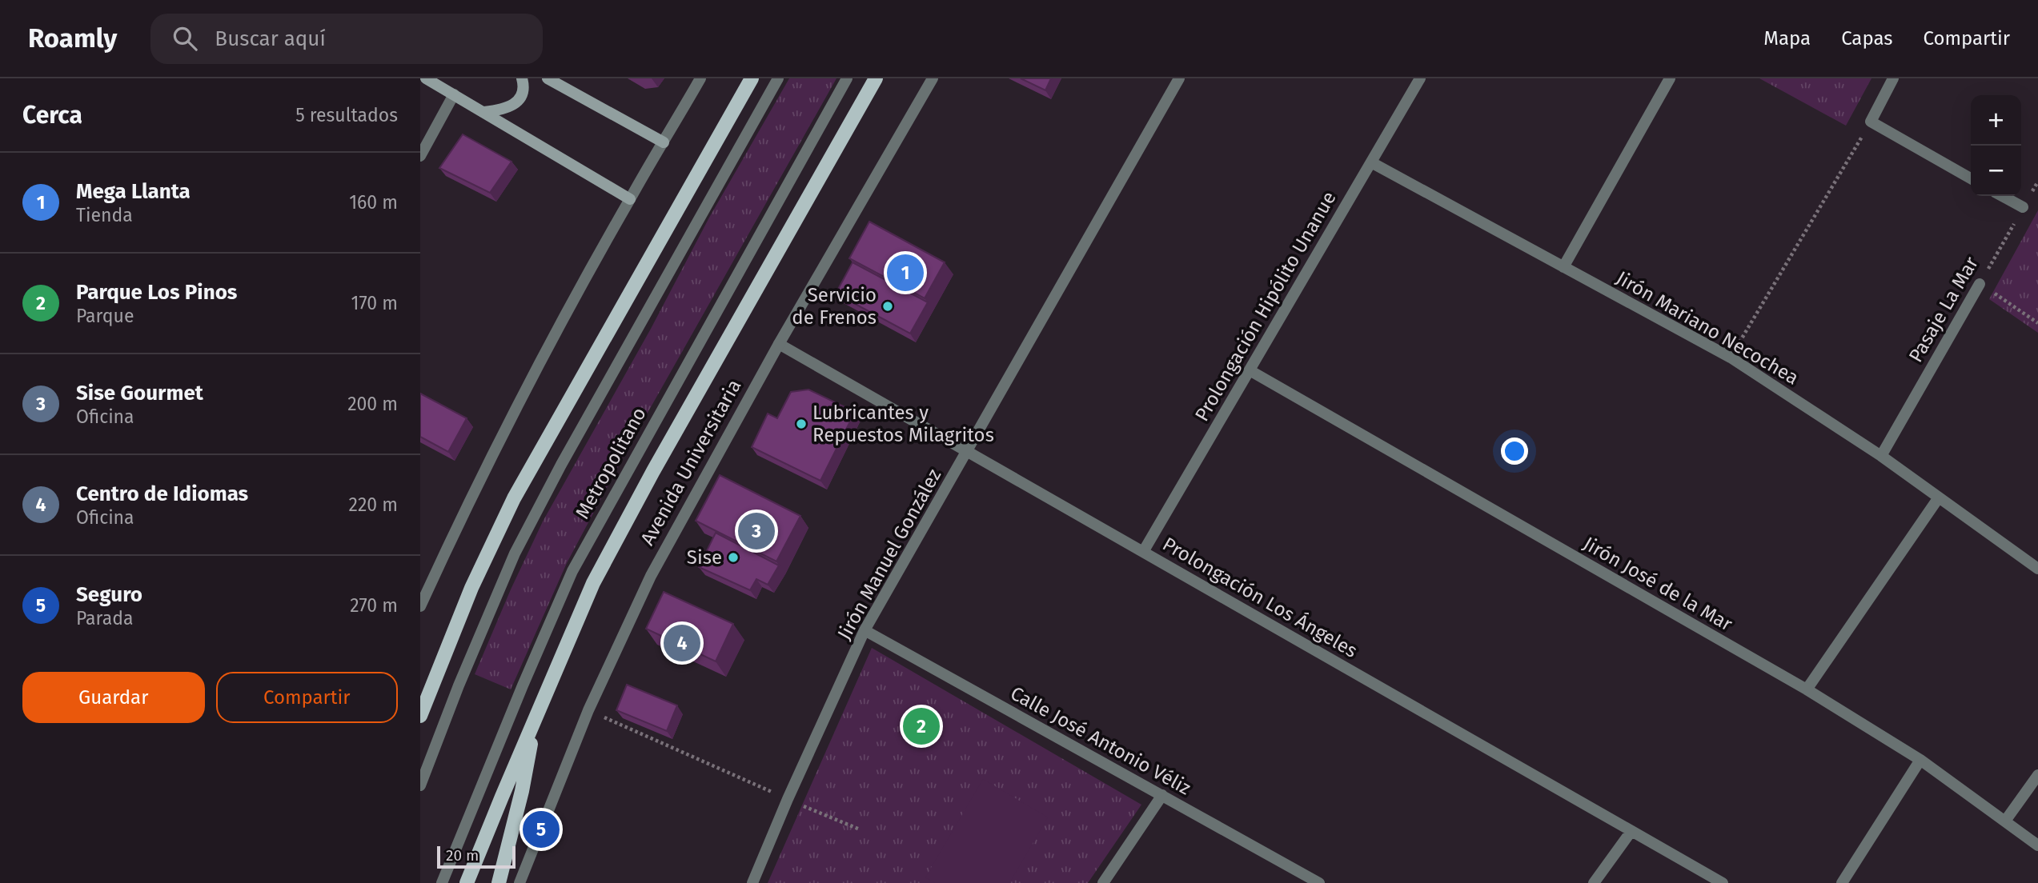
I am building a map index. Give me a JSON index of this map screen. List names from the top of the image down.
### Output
{
  "streets": {
    "main road": ["Avenida Universitaria"],
    "street": [
      "Prolongación Hipólito Unanue",
      "Pasaje La Mar",
      "Jirón Mariano Necochea",
      "Metropolitano",
      "Jirón Manuel González",
      "Jirón José de la Mar",
      "Prolongación Los Ángeles",
      "Calle José Antonio Véliz"
    ]
  },
  "crossings": [
    ["Prolongación Hipólito Unanue", "Jirón Mariano Necochea"],
    ["Prolongación Hipólito Unanue", "Jirón José de la Mar"],
    ["Prolongación Hipólito Unanue", "Prolongación Los Ángeles"],
    ["Pasaje La Mar", "Jirón Mariano Necochea"],
    ["Avenida Universitaria", "Prolongación Los Ángeles"],
    ["Jirón Manuel González", "Prolongación Los Ángeles"],
    ["Jirón Manuel González", "Calle José Antonio Véliz"]
  ],
  "places": ["Servicio de Frenos", "Lubricantes y Repuestos Milagritos", "Sise"],
  "scale_bar": "20 m",
  "page": {
    "header": "Roamly",
    "search": "Buscar aquí",
    "nav": ["Mapa", "Capas", "Compartir"],
    "heading": ["Cerca", "5 resultados"],
    "map_buttons": ["+", "−"],
    "list": [
      {
        "mark": "1",
        "name": "Mega Llanta",
        "note": "Tienda",
        "value": "160 m"
      },
      {
        "mark": "2",
        "name": "Parque Los Pinos",
        "note": "Parque",
        "value": "170 m"
      },
      {
        "mark": "3",
        "name": "Sise Gourmet",
        "note": "Oficina",
        "value": "200 m"
      },
      {
        "mark": "4",
        "name": "Centro de Idiomas",
        "note": "Oficina",
        "value": "220 m"
      },
      {
        "mark": "5",
        "name": "Seguro",
        "note": "Parada",
        "value": "270 m"
      }
    ],
    "pins": [
      "1",
      "3",
      "4",
      "2",
      "5"
    ],
    "buttons": ["Guardar", "Compartir"],
    "scale": "20 m"
  }
}
